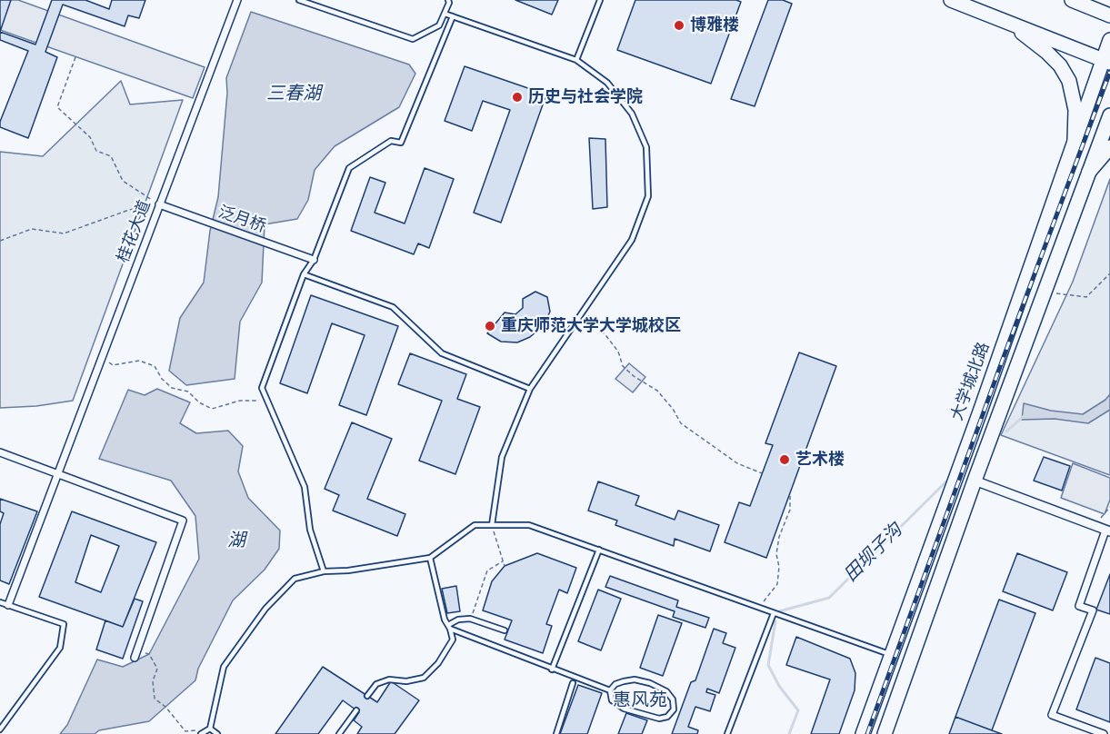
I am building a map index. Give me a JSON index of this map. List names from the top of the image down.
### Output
{
  "streets": {
    "main road": ["大学城北路"],
    "street": ["泛月桥", "桂花大道"]
  },
  "crossings": [
    ["泛月桥", "桂花大道"]
  ],
  "districts": ["惠风苑"],
  "water": ["三春湖", "湖", "田坝子沟"],
  "places": [
    "博雅楼",
    "历史与社会学院",
    "重庆师范大学大学城校区",
    "艺术楼"
  ]
}
